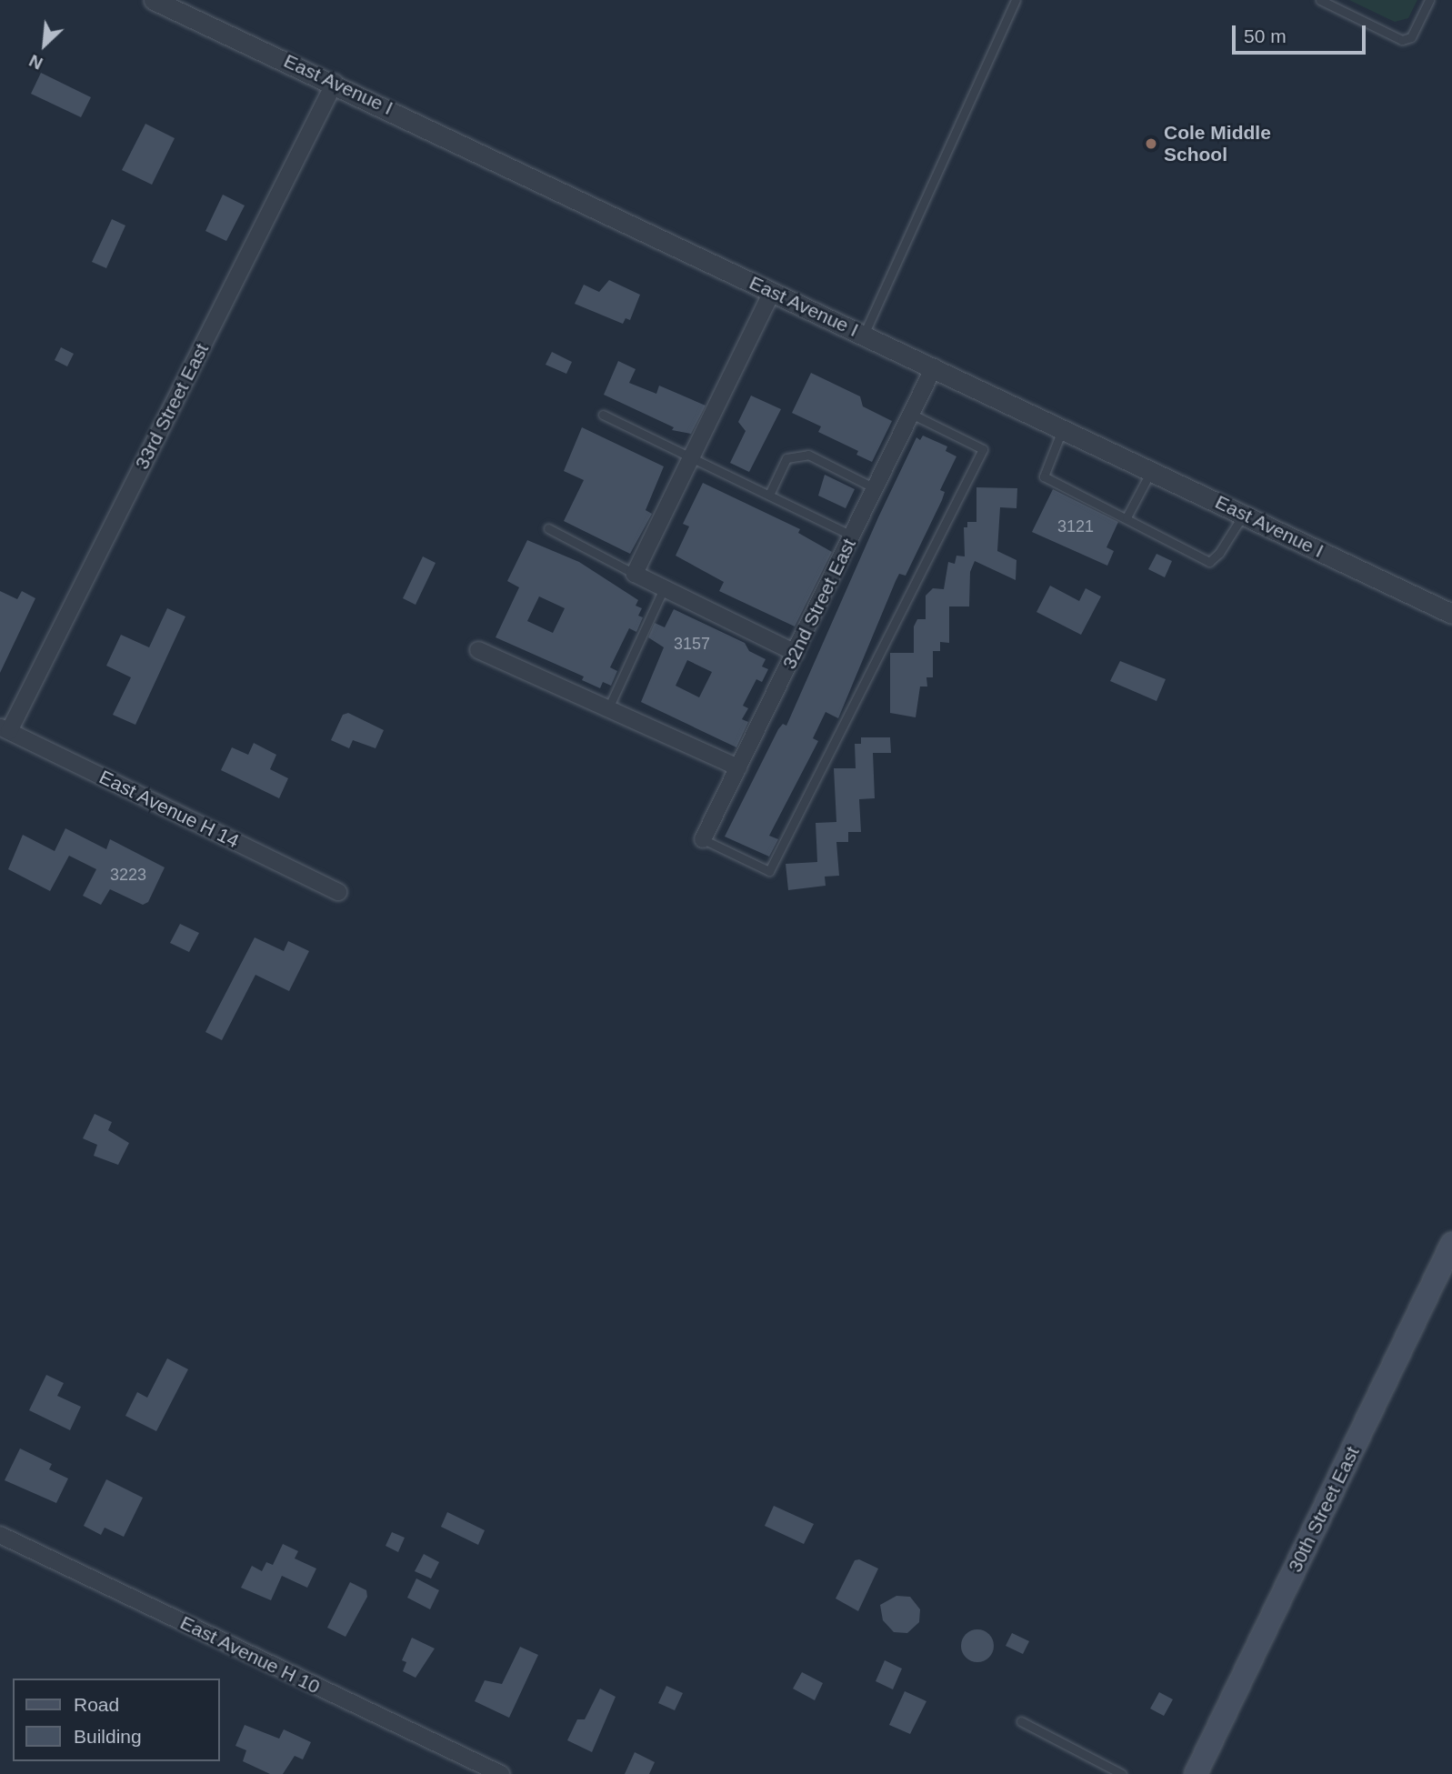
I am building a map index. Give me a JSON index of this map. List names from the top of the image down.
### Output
{
  "streets": {
    "main road": ["30th Street East"],
    "street": [
      "East Avenue I",
      "33rd Street East",
      "32nd Street East",
      "East Avenue H 14",
      "East Avenue H 10"
    ]
  },
  "crossings": [
    ["East Avenue I", "33rd Street East"],
    ["East Avenue I", "32nd Street East"],
    ["33rd Street East", "East Avenue H 14"]
  ],
  "places": ["Cole Middle School"],
  "house_numbers": ["3121", "3157", "3223"],
  "legend": ["Road", "Building"],
  "scale_bar": "50 m",
  "north": "bottom left"
}
